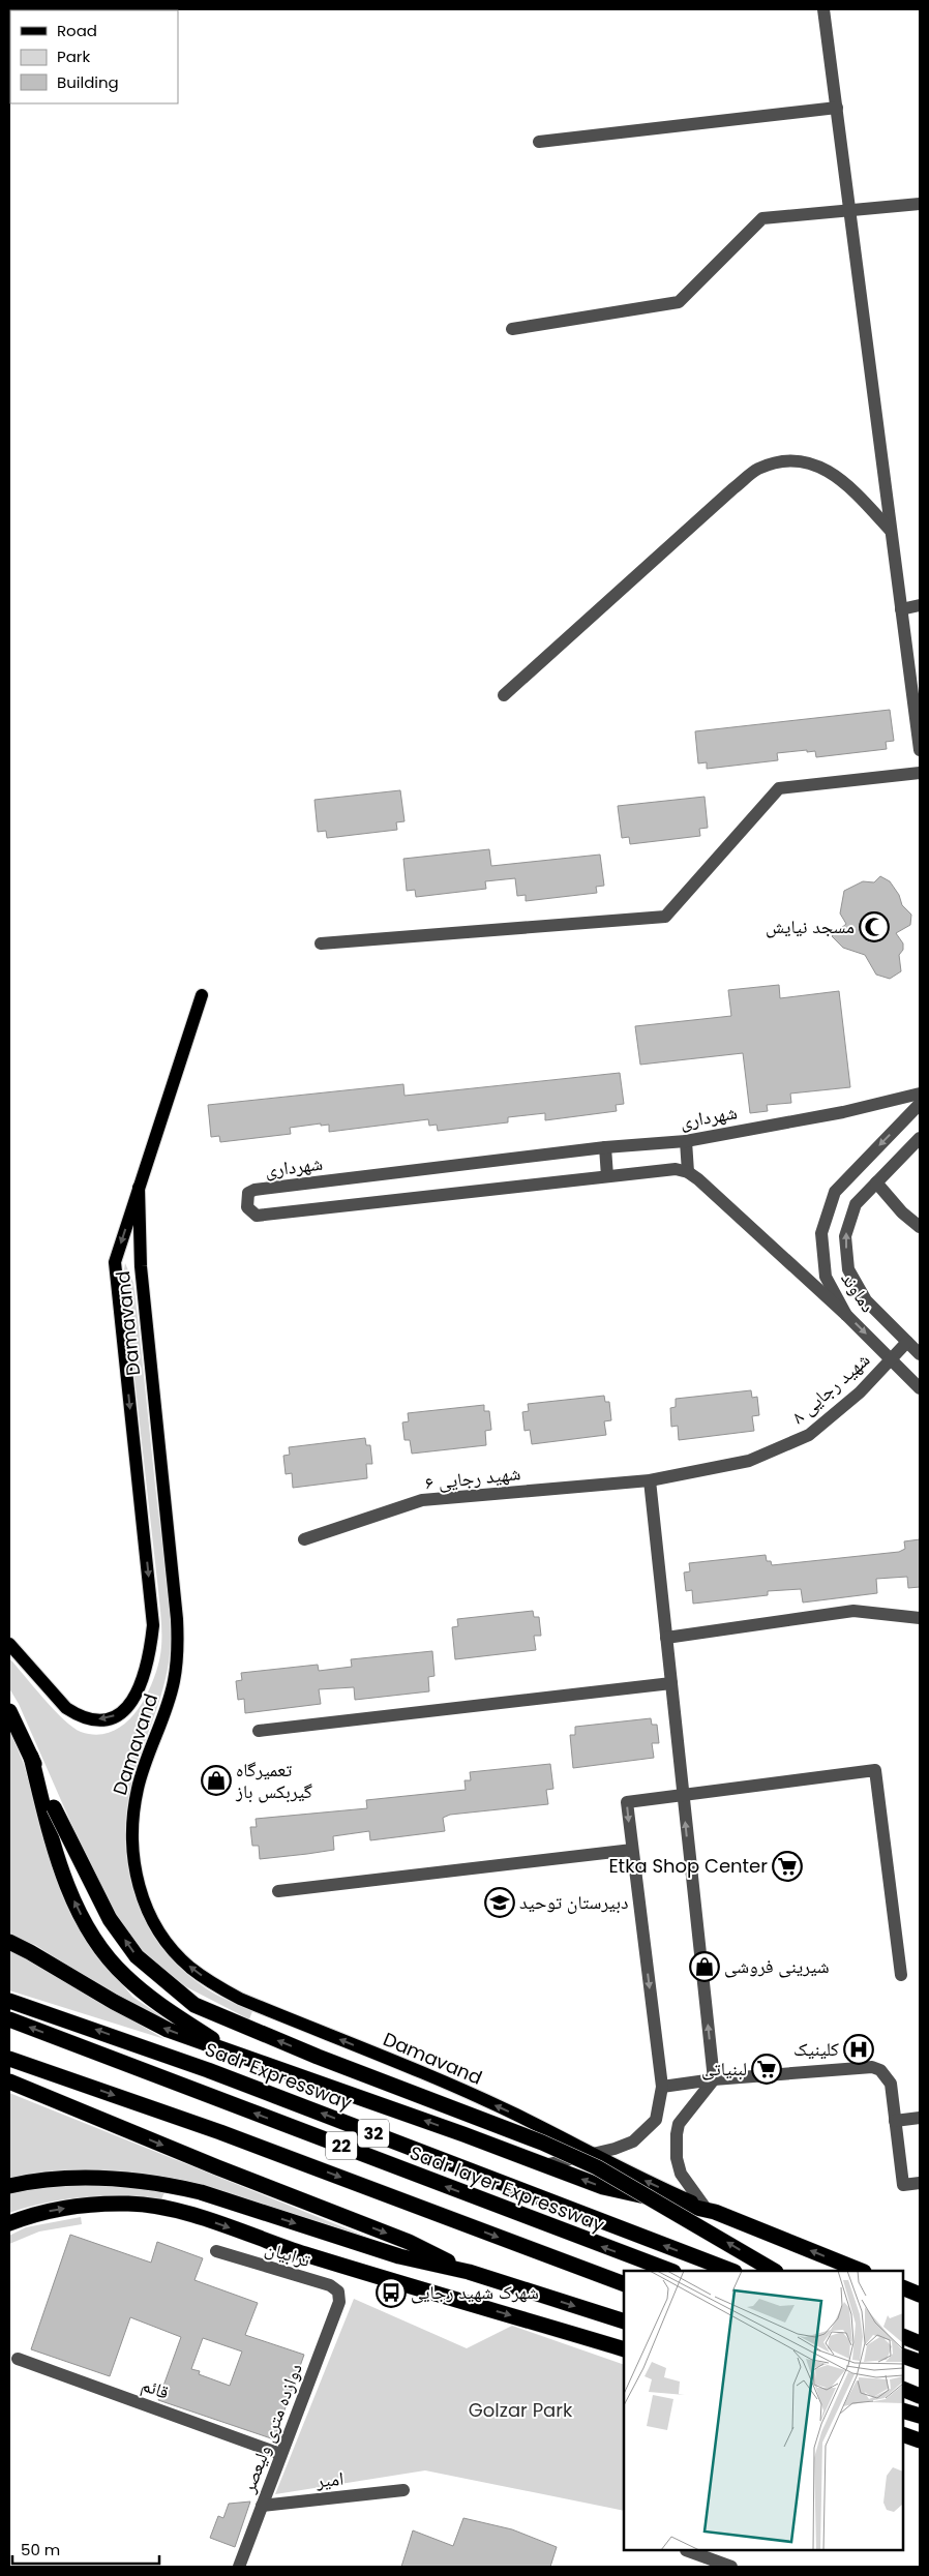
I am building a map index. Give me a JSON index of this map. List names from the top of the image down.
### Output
{
  "streets": {
    "highway": [
      "Sadr Expressway",
      "32",
      "22",
      "Sadr layer Expressway"
    ],
    "main road": ["Damavand"],
    "street": [
      "شهرداری",
      "دماوند",
      "شهید رجایی ۸",
      "شهید رجایی ۶",
      "ترابیان",
      "قائم",
      "دوازده متری ولیعصر",
      "امیر"
    ]
  },
  "crossings": [
    ["دماوند", "شهید رجایی ۸"],
    ["شهید رجایی ۸", "شهید رجایی ۶"],
    ["ترابیان", "دوازده متری ولیعصر"],
    ["قائم", "دوازده متری ولیعصر"],
    ["دوازده متری ولیعصر", "امیر"]
  ],
  "parks": ["Golzar Park"],
  "places": {
    "mosque": ["مسجد نیایش"],
    "shop": ["تعمیرگاه گیربکس باز", "شیرینی فروشی"],
    "supermarket": ["Etka Shop Center", "لبنیاتی"],
    "school or university": ["دبیرستان توحید"],
    "hospital": ["کلینیک"],
    "bus stop": ["شهرک شهید رجایی"]
  },
  "legend": ["Road", "Park", "Building"],
  "scale_bar": "50 m"
}
